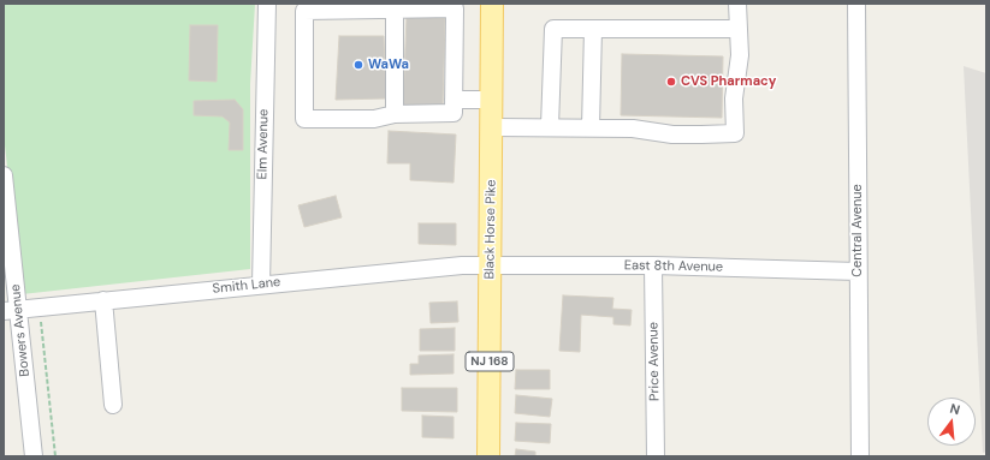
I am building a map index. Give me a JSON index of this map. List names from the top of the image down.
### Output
{
  "streets": {
    "main road": ["Black Horse Pike", "NJ 168"],
    "street": [
      "Elm Avenue",
      "Central Avenue",
      "East 8th Avenue",
      "Smith Lane",
      "Bowers Avenue",
      "Price Avenue"
    ]
  },
  "crossings": [
    ["Elm Avenue", "Smith Lane"],
    ["Black Horse Pike", "East 8th Avenue"],
    ["Black Horse Pike", "Smith Lane"],
    ["Central Avenue", "East 8th Avenue"],
    ["East 8th Avenue", "Smith Lane"],
    ["East 8th Avenue", "Price Avenue"],
    ["Smith Lane", "Bowers Avenue"]
  ],
  "places": ["WaWa", "CVS Pharmacy"],
  "north": "top"
}
